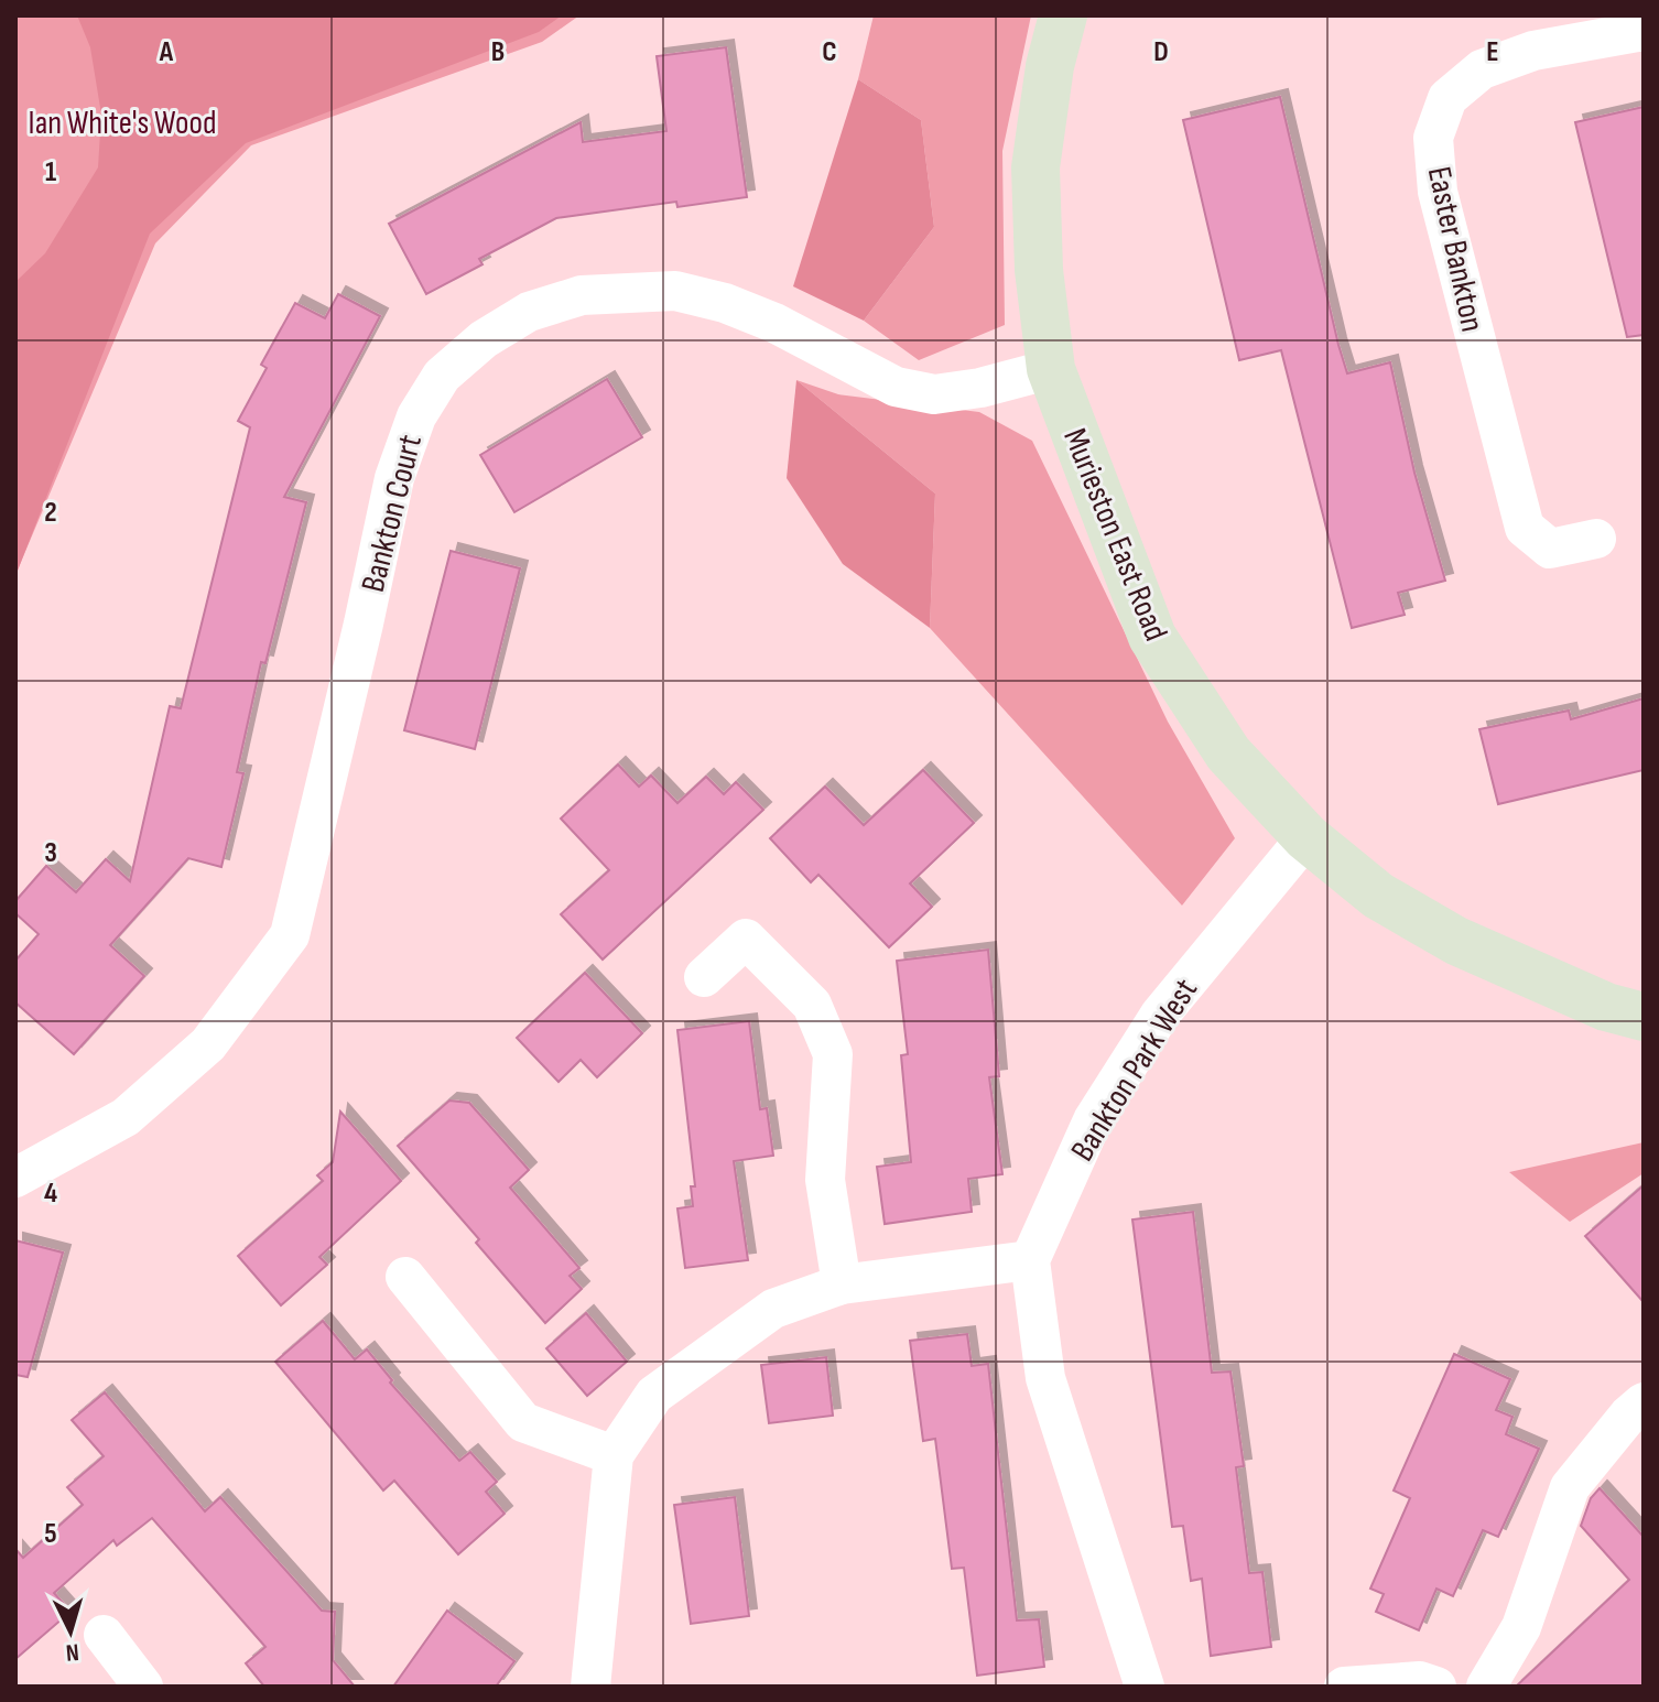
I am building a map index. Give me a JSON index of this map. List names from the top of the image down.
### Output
{
  "streets": {
    "street": [
      "Easter Bankton",
      "Bankton Court",
      "Murieston East Road",
      "Bankton Park West"
    ]
  },
  "crossings": [
    ["Bankton Court", "Murieston East Road"],
    ["Murieston East Road", "Bankton Park West"]
  ],
  "parks": ["Ian White's Wood"],
  "north": "bottom",
  "grid": {
    "columns": [
      "A",
      "B",
      "C",
      "D",
      "E"
    ],
    "rows": [
      "1",
      "2",
      "3",
      "4",
      "5"
    ]
  }
}
